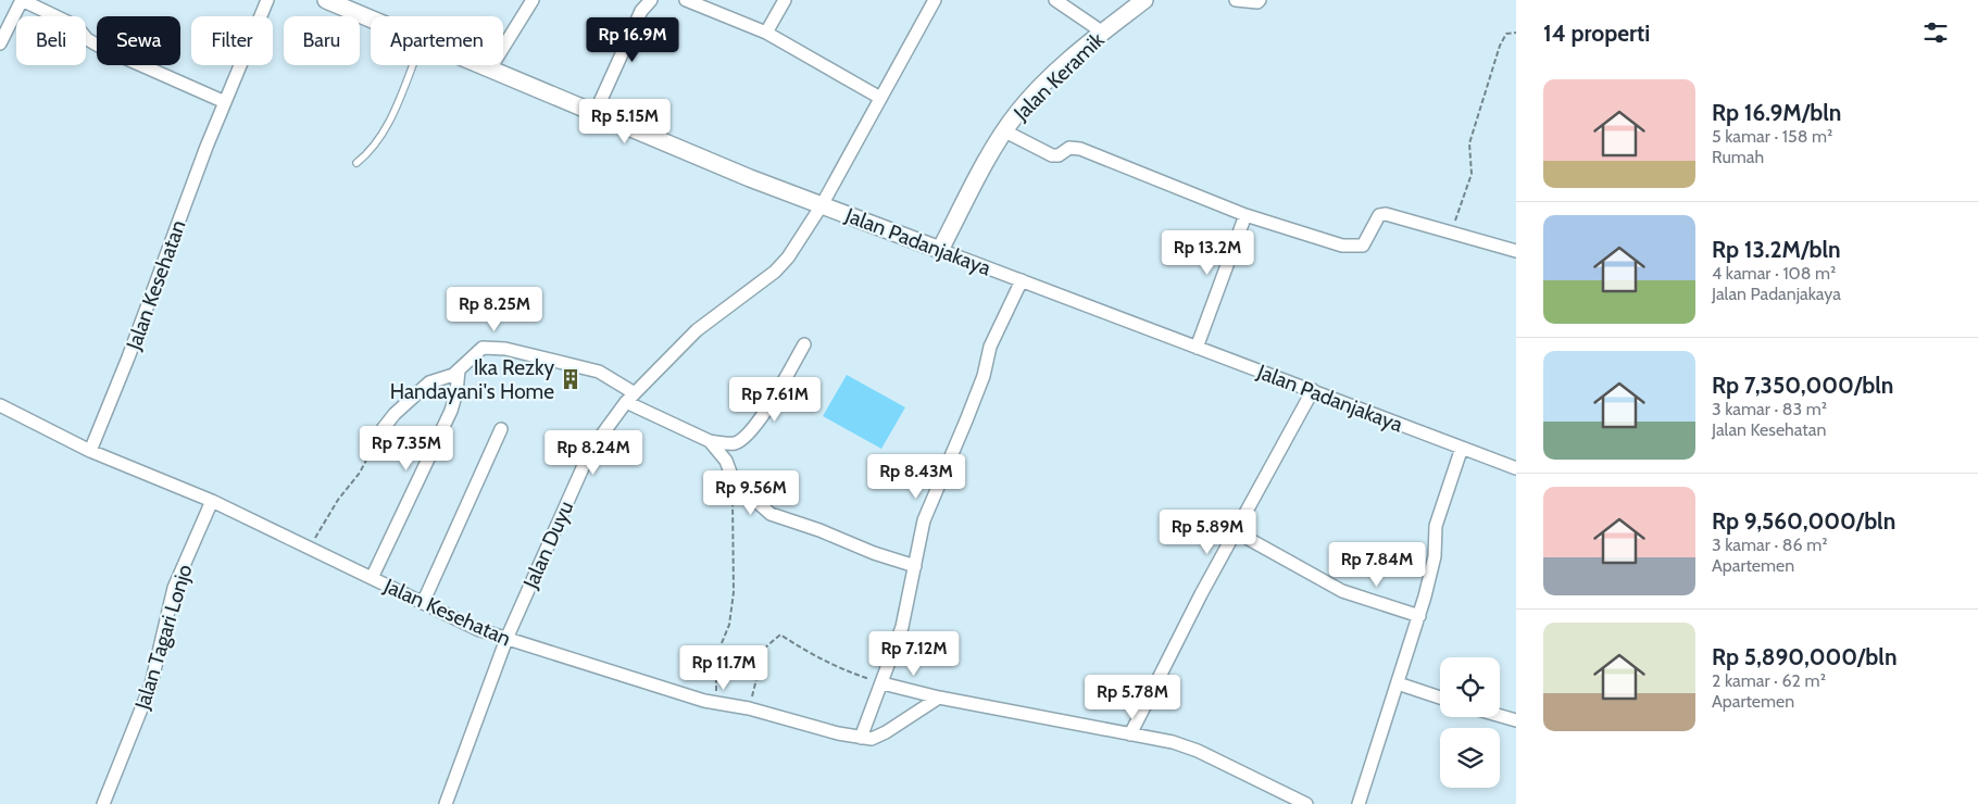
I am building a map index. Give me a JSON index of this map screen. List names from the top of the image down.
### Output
{
  "streets": {
    "street": [
      "Jalan Keramik",
      "Jalan Padanjakaya",
      "Jalan Kesehatan",
      "Jalan Duyu",
      "Jalan Tagari Lonjo"
    ]
  },
  "crossings": [
    ["Jalan Keramik", "Jalan Padanjakaya"],
    ["Jalan Padanjakaya", "Jalan Duyu"],
    ["Jalan Kesehatan", "Jalan Duyu"],
    ["Jalan Kesehatan", "Jalan Tagari Lonjo"]
  ],
  "places": {
    "building": ["Ika Rezky Handayani's Home"]
  },
  "page": {
    "heading": "14 properti",
    "chip": [
      "Beli",
      "Sewa",
      "Filter",
      "Baru",
      "Apartemen"
    ],
    "price": [
      "Rp 16.9M",
      "Rp 5.15M",
      "Rp 13.2M",
      "Rp 8.25M",
      "Rp 7.61M",
      "Rp 7.35M",
      "Rp 8.24M",
      "Rp 8.43M",
      "Rp 9.56M",
      "Rp 5.89M",
      "Rp 7.84M",
      "Rp 7.12M",
      "Rp 11.7M",
      "Rp 5.78M"
    ],
    "list": [
      {
        "name": "Rp 16.9M/bln",
        "note": "5 kamar · 158 m² · Rumah"
      },
      {
        "name": "Rp 13.2M/bln",
        "note": "4 kamar · 108 m² · Jalan Padanjakaya"
      },
      {
        "name": "Rp 7,350,000/bln",
        "note": "3 kamar · 83 m² · Jalan Kesehatan"
      },
      {
        "name": "Rp 9,560,000/bln",
        "note": "3 kamar · 86 m² · Apartemen"
      },
      {
        "name": "Rp 5,890,000/bln",
        "note": "2 kamar · 62 m² · Apartemen"
      }
    ]
  }
}
